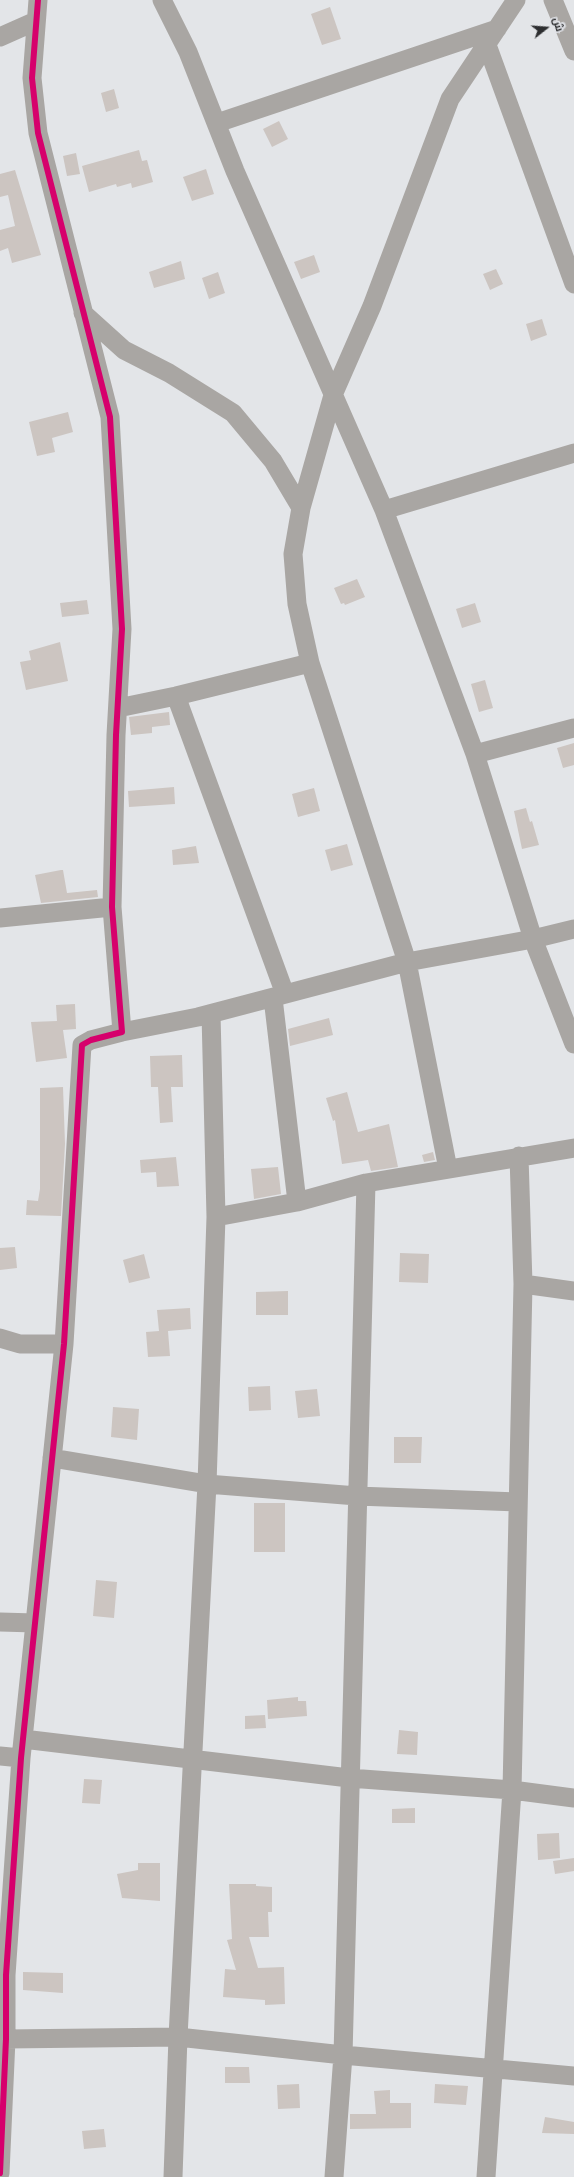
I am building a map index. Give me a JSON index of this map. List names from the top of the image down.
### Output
{
  "north": "right"
}
